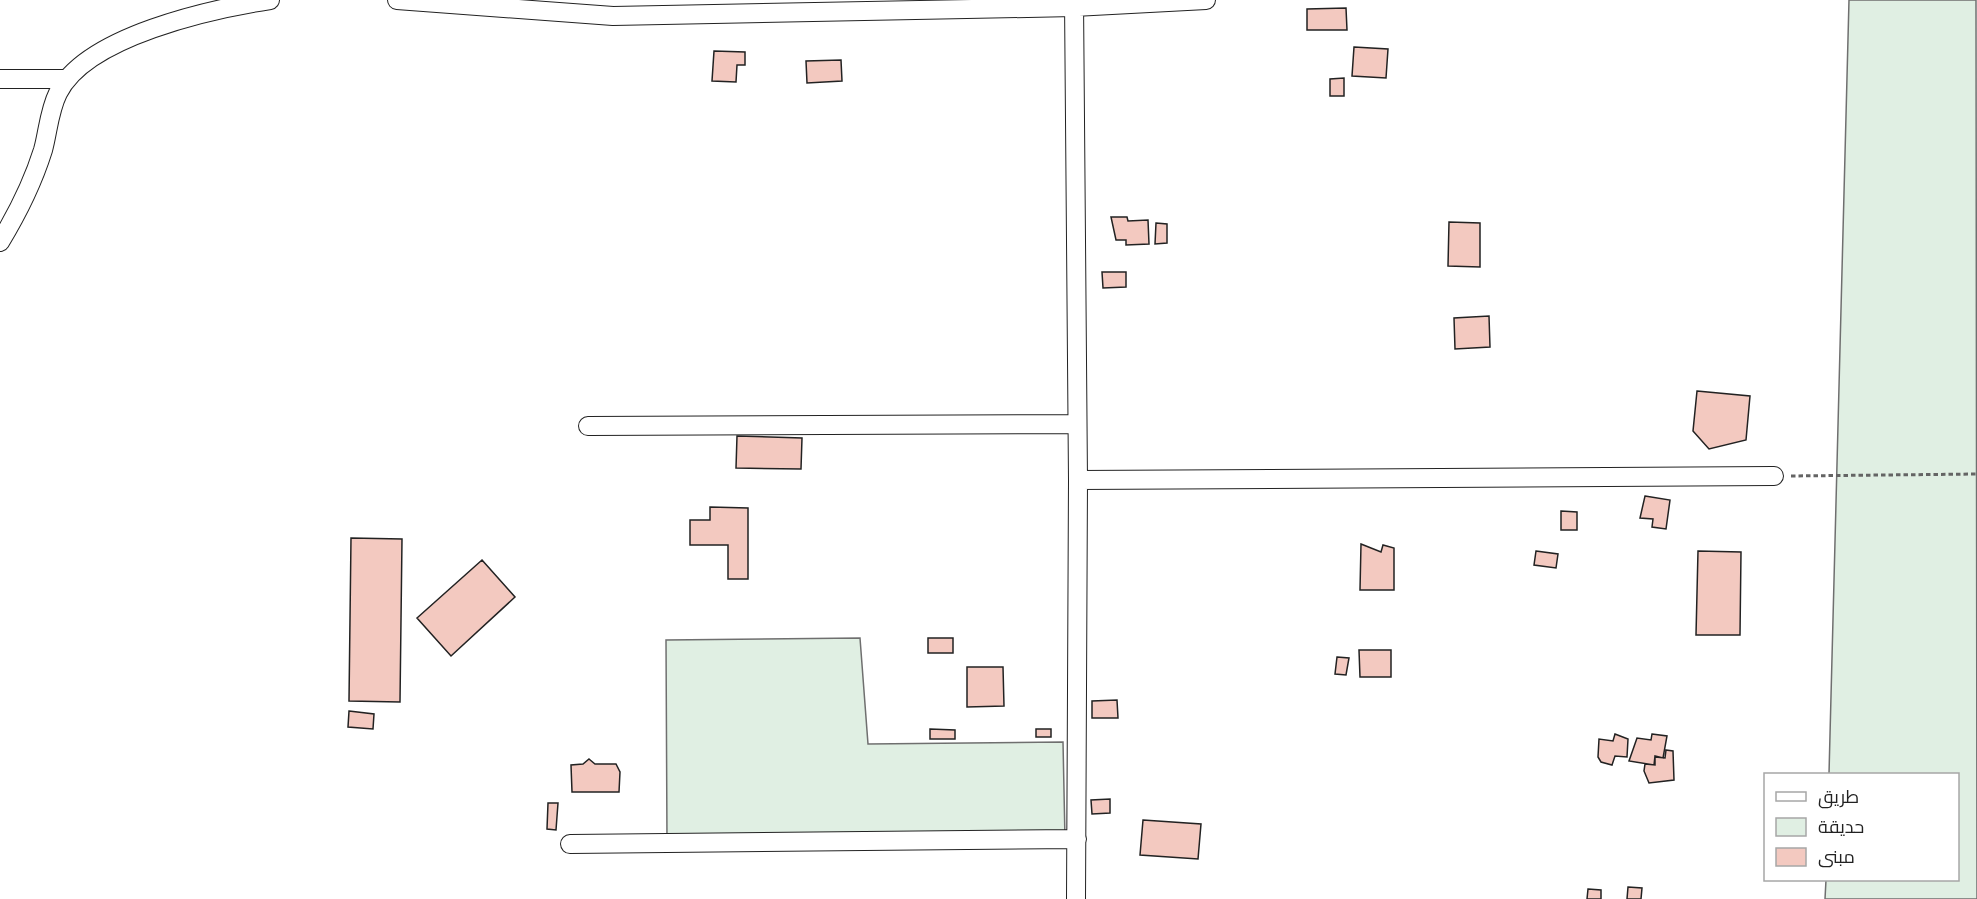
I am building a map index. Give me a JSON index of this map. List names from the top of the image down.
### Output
{
  "legend": ["طريق", "حديقة", "مبنى"]
}
